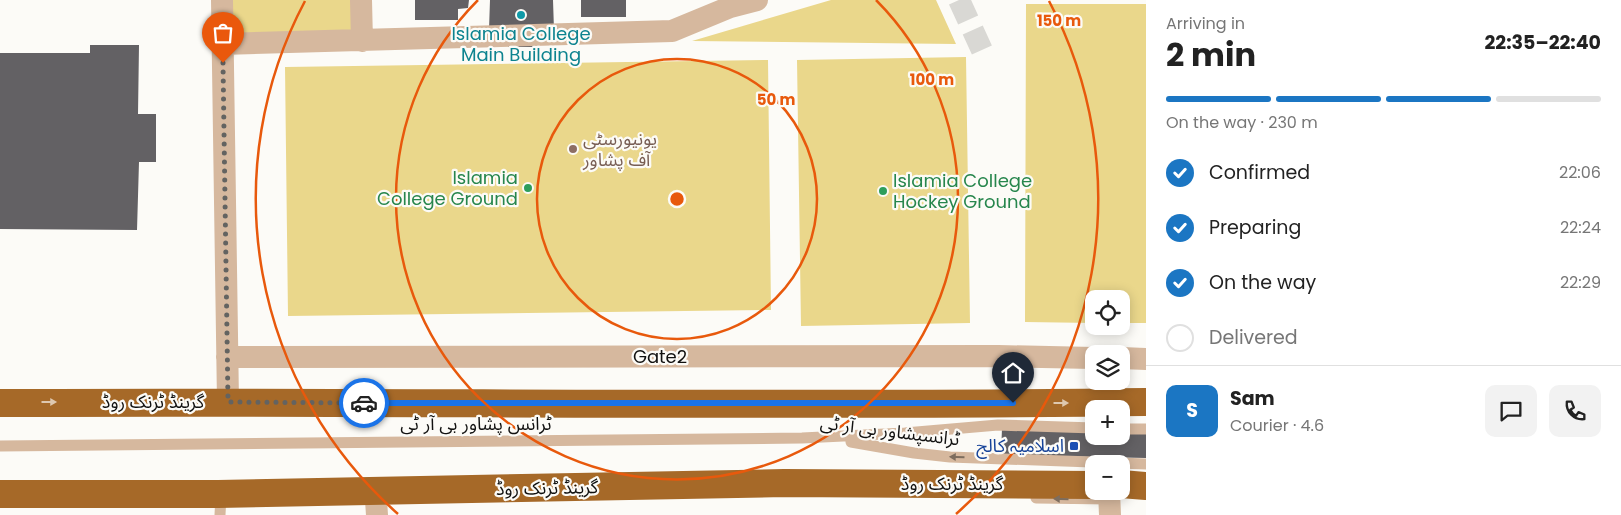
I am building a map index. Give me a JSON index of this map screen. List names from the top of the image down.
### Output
{
  "streets": {
    "highway": ["گرینڈ ٹرنک روڈ"],
    "street": ["Gate2"],
    "lane": ["ٹرانس پشاور بی آر ٹی", "ٹرانسپشاور بی آر ٹی"]
  },
  "crossings": [
    ["ٹرانس پشاور بی آر ٹی", "ٹرانسپشاور بی آر ٹی"]
  ],
  "places": {
    "other": [
      "Islamia College Main Building",
      "یونیورسٹی آف پشاور",
      "Islamia College Ground",
      "Islamia College Hockey Ground"
    ],
    "transit": ["اسلامیہ کالج"]
  },
  "page": {
    "heading": ["2 min", "Arriving in", "22:35–22:40"],
    "panel": ["Sam", "Courier · 4.6"],
    "bar": "On the way · 230 m",
    "list": [
      ["Confirmed", "22:06"],
      ["Preparing", "22:24"],
      ["On the way", "22:29"],
      "Delivered"
    ],
    "map_buttons": ["+", "−"],
    "round": "S"
  },
  "rings": ["150 m", "100 m", "50 m"]
}
